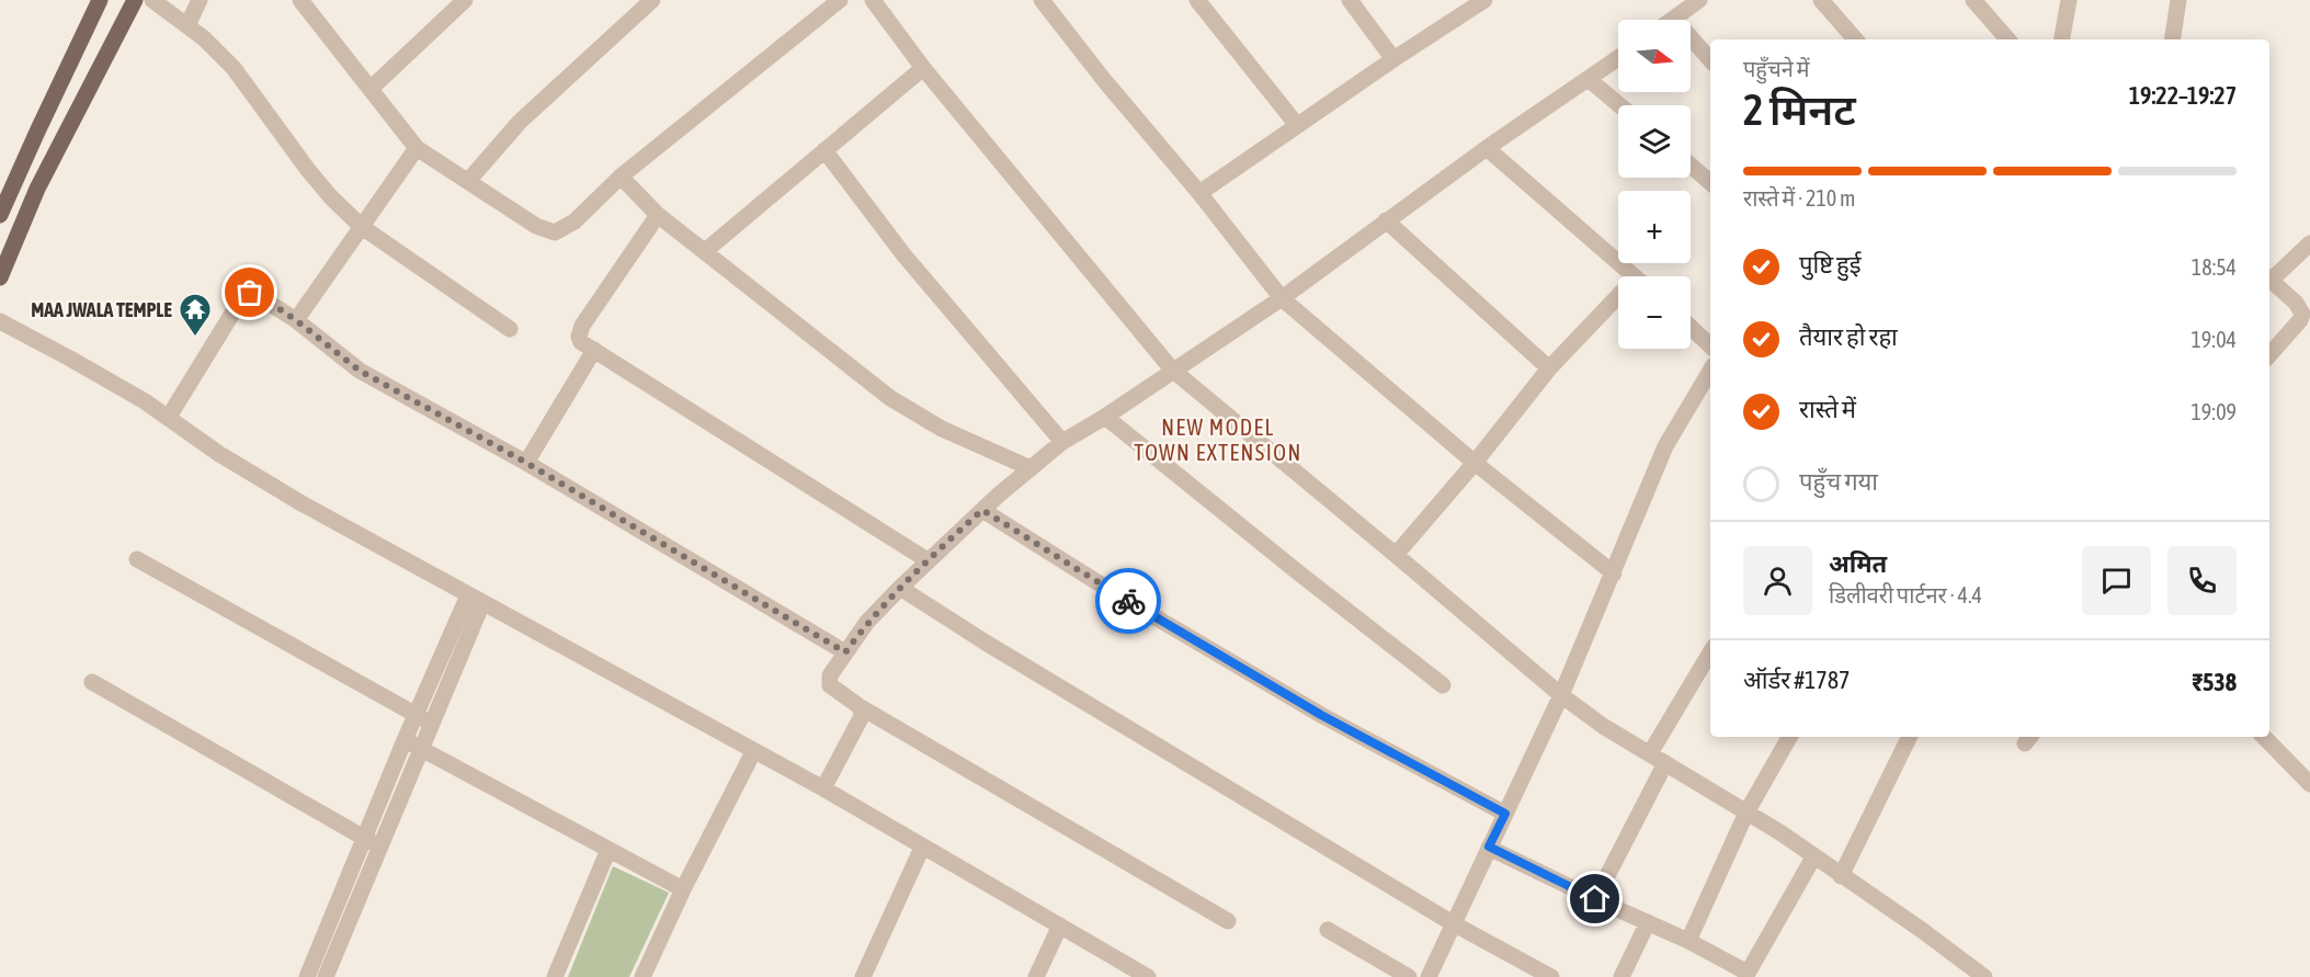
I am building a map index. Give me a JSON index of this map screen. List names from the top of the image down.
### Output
{
  "districts": ["NEW MODEL TOWN EXTENSION"],
  "places": {
    "temple": ["MAA JWALA TEMPLE"]
  },
  "north": "right",
  "page": {
    "map_buttons": ["+", "−"],
    "heading": ["2 मिनट", "पहुँचने में", "19:22–19:27"],
    "panel": [
      "अमित",
      "डिलीवरी पार्टनर · 4.4",
      "ऑर्डर #1787",
      "₹538"
    ],
    "bar": "रास्ते में · 210 m",
    "list": [
      ["पुष्टि हुई", "18:54"],
      ["तैयार हो रहा", "19:04"],
      ["रास्ते में", "19:09"],
      "पहुँच गया"
    ]
  }
}
